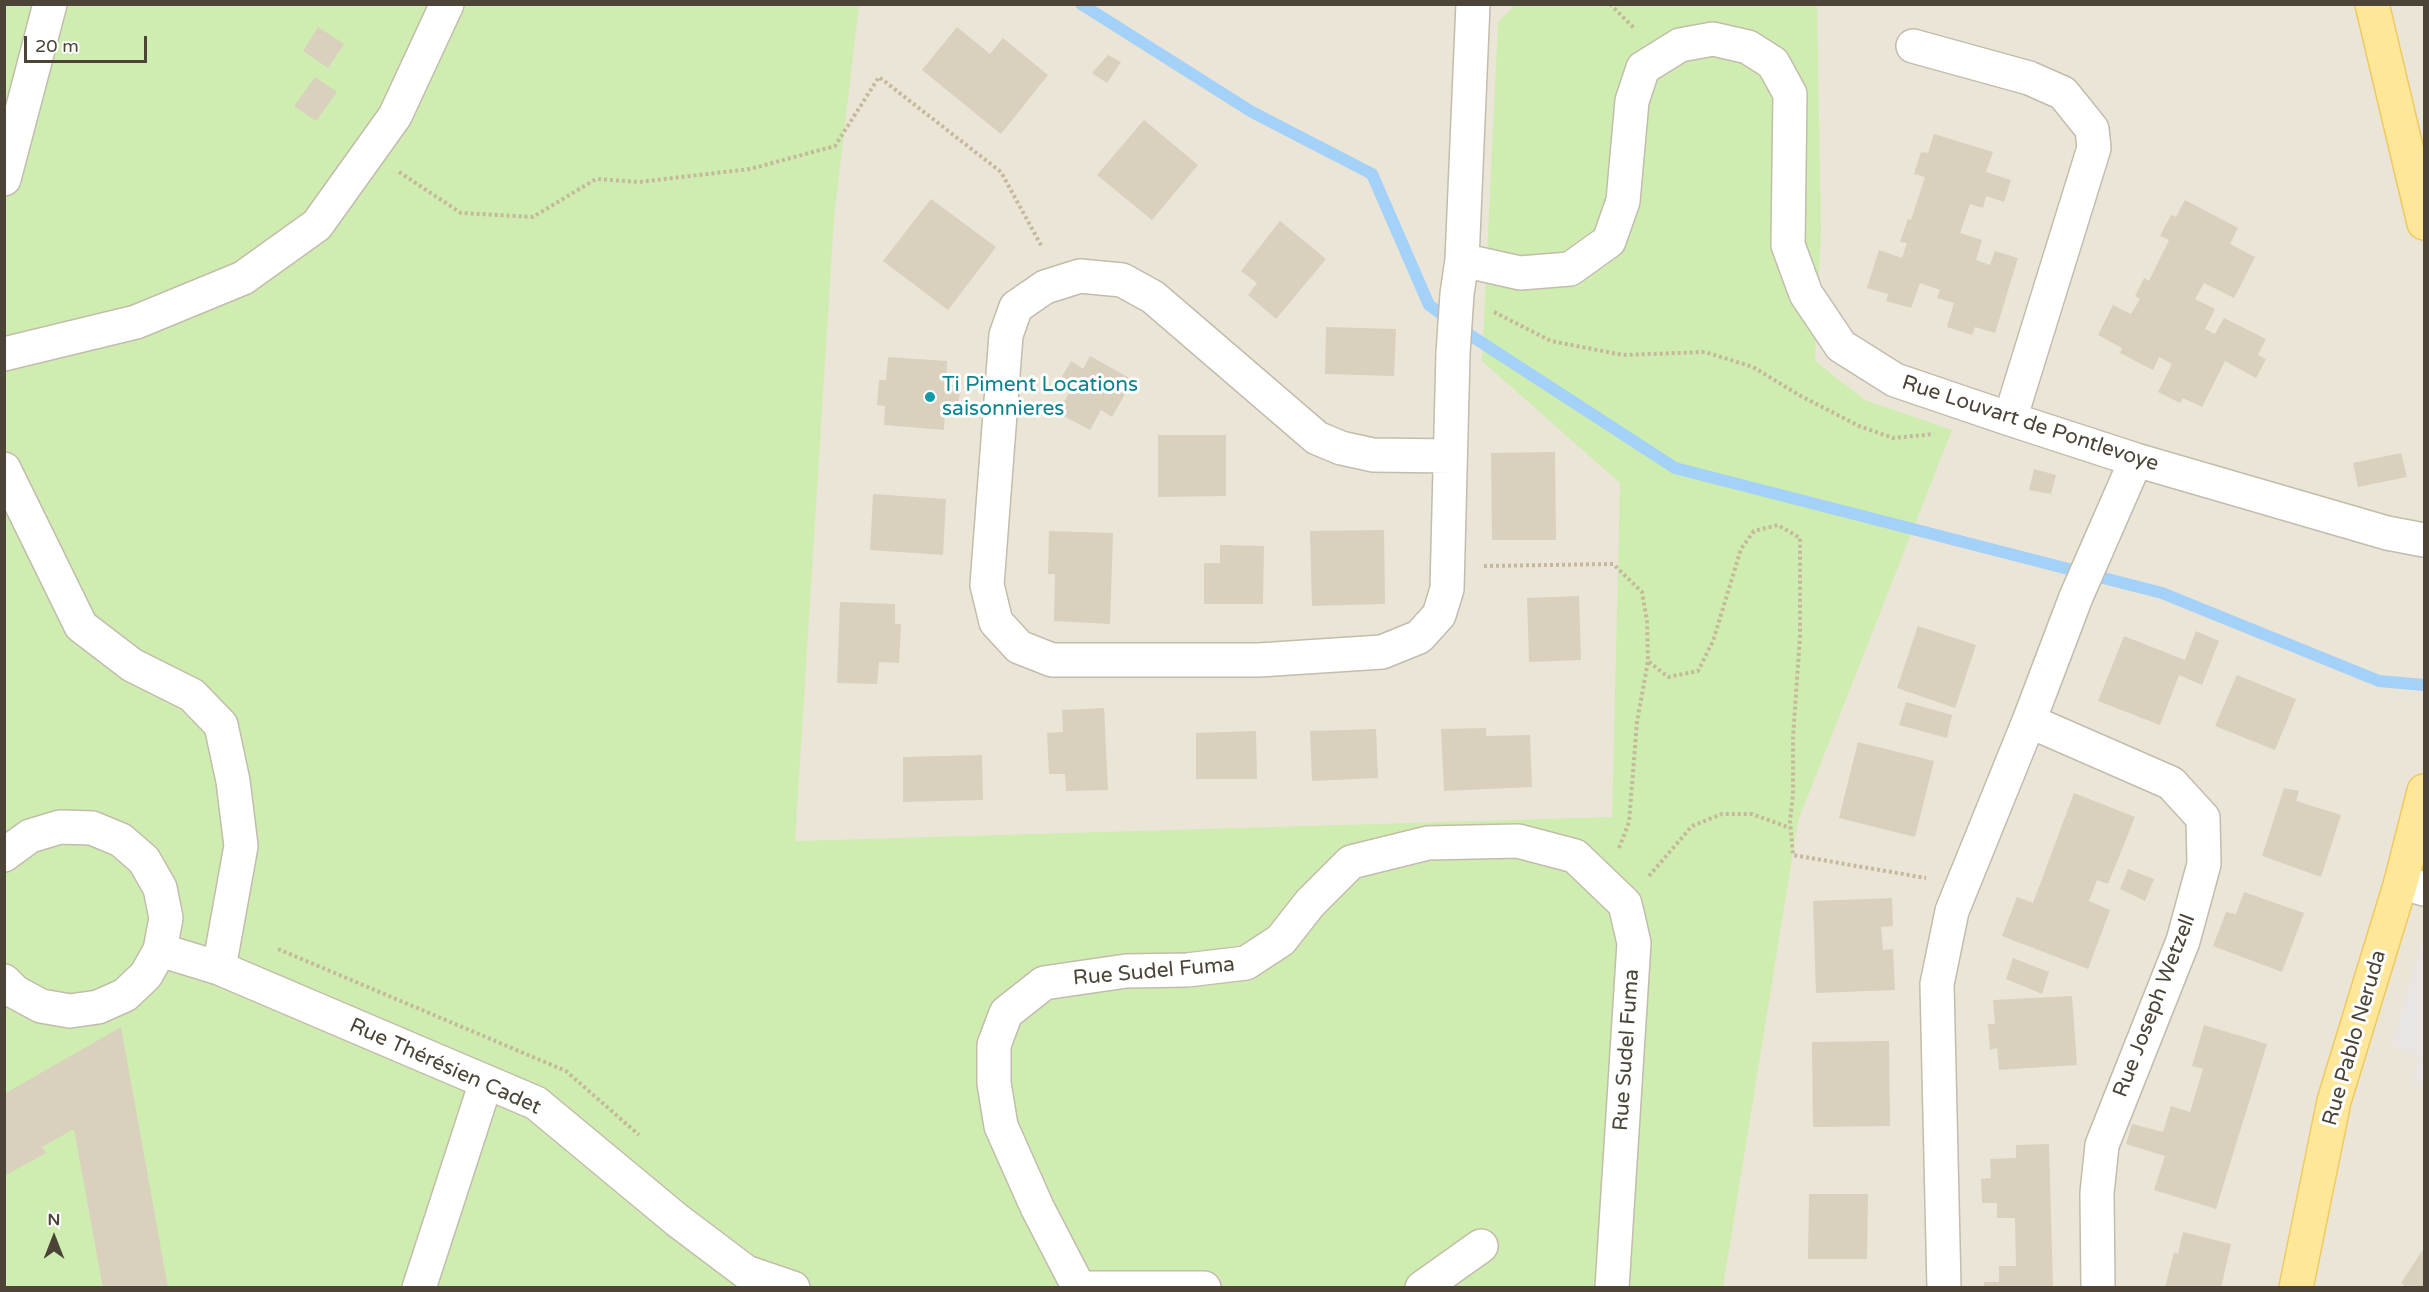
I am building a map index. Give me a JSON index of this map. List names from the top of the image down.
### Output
{
  "streets": {
    "main road": ["Rue Pablo Neruda"],
    "street": [
      "Rue Louvart de Pontlevoye",
      "Rue Sudel Fuma",
      "Rue Joseph Wetzell",
      "Rue Thérésien Cadet"
    ]
  },
  "places": ["Ti Piment Locations saisonnieres"],
  "scale_bar": "20 m",
  "north": "top"
}
